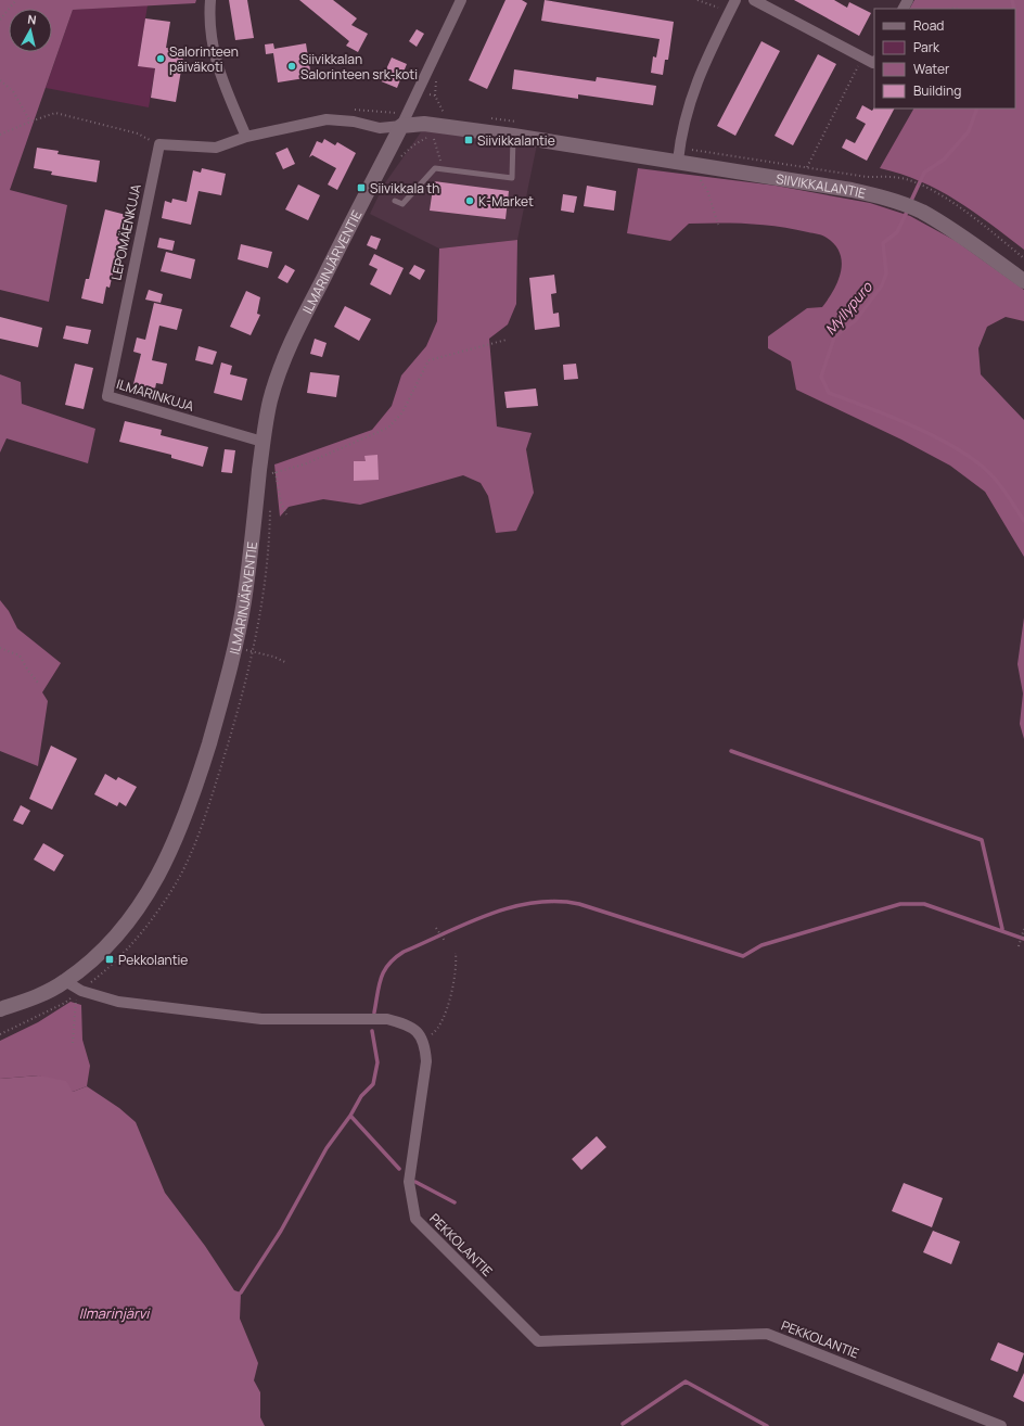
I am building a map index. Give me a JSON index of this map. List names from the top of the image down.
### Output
{
  "streets": {
    "main road": ["SIIVIKKALANTIE", "ILMARINJÄRVENTIE"],
    "street": ["LEPOMÄENKUJA", "ILMARINKUJA", "PEKKOLANTIE"]
  },
  "crossings": [
    ["SIIVIKKALANTIE", "LEPOMÄENKUJA"],
    ["SIIVIKKALANTIE", "ILMARINJÄRVENTIE"],
    ["LEPOMÄENKUJA", "ILMARINKUJA"],
    ["ILMARINJÄRVENTIE", "ILMARINKUJA"]
  ],
  "water": ["Myllypuro", "Ilmarinjärvi"],
  "places": {
    "other": ["Salorinteen päiväkoti", "Siivikkalan Salorinteen srk-koti", "K-Market"],
    "transit": ["Siivikkalantie", "Siivikkala th", "Pekkolantie"]
  },
  "legend": [
    "Road",
    "Park",
    "Water",
    "Building"
  ],
  "north": "top"
}
